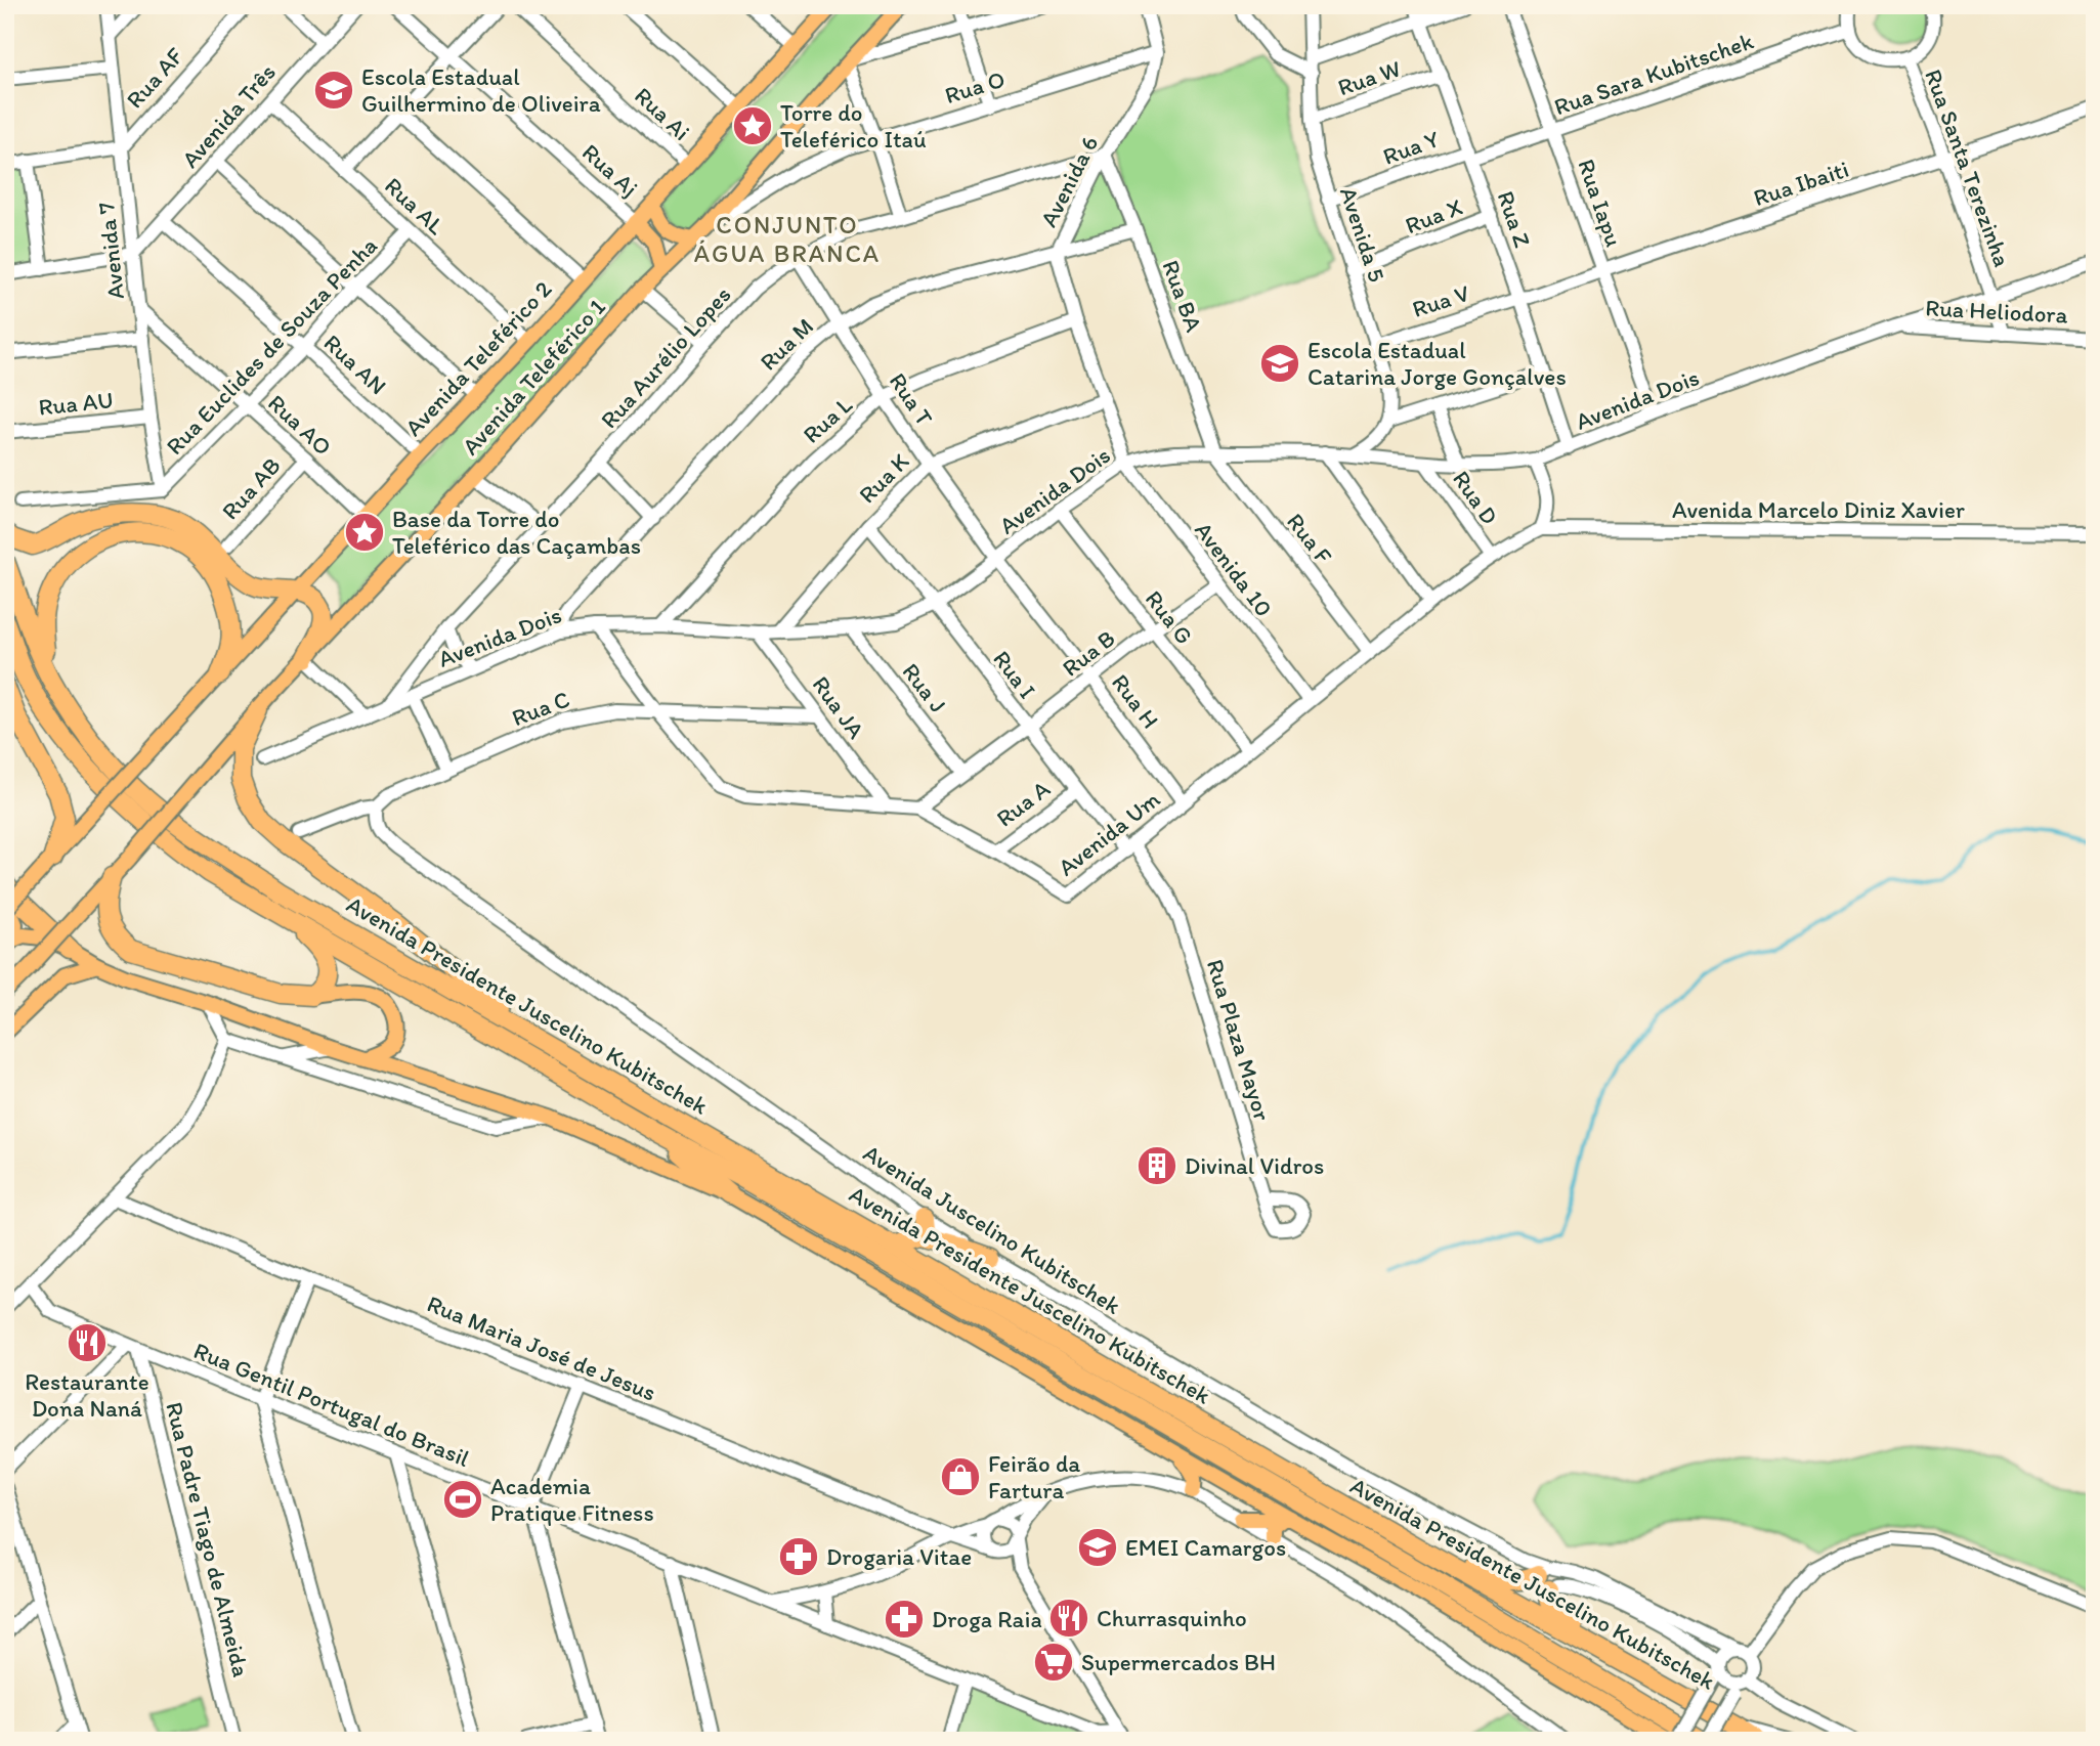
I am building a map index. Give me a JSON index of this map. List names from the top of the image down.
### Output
{
  "streets": {
    "highway": ["Avenida Presidente Juscelino Kubitschek"],
    "main road": ["Avenida Teleférico 2", "Avenida Teleférico 1"],
    "street": [
      "Rua Sara Kubitschek",
      "Rua AF",
      "Rua W",
      "Rua O",
      "Rua Ai",
      "Avenida Três",
      "Rua Y",
      "Rua Santa Terezinha",
      "Rua Aj",
      "Avenida 6",
      "Rua Ibaiti",
      "Rua Iapu",
      "Rua AL",
      "Rua X",
      "Rua Z",
      "Avenida 5",
      "Avenida 7",
      "Rua BA",
      "Rua V",
      "Rua Heliodora",
      "Rua M",
      "Rua Euclides de Souza Penha",
      "Rua Aurélio Lopes",
      "Rua AN",
      "Rua T",
      "Avenida Dois",
      "Rua AU",
      "Rua L",
      "Rua AO",
      "Rua K",
      "Rua AB",
      "Rua D",
      "Avenida Marcelo Diniz Xavier",
      "Rua F",
      "Avenida 10",
      "Rua G",
      "Rua B",
      "Rua I",
      "Rua J",
      "Rua H",
      "Rua JA",
      "Rua C",
      "Rua A",
      "Avenida Um",
      "Rua Plaza Mayor",
      "Avenida Juscelino Kubitschek",
      "Rua Maria José de Jesus",
      "Rua Gentil Portugal do Brasil",
      "Rua Padre Tiago de Almeida"
    ]
  },
  "crossings": [
    ["Rua Sara Kubitschek", "Rua Y"],
    ["Rua Sara Kubitschek", "Rua Iapu"],
    ["Rua Sara Kubitschek", "Rua Z"],
    ["Rua AF", "Avenida 7"],
    ["Rua W", "Rua Z"],
    ["Rua W", "Avenida 5"],
    ["Rua O", "Avenida 6"],
    ["Rua O", "Avenida Teleférico 1"],
    ["Rua Ai", "Avenida Teleférico 2"],
    ["Avenida Três", "Rua AL"],
    ["Avenida Três", "Avenida 7"],
    ["Avenida Três", "Rua AN"],
    ["Rua Y", "Rua Z"],
    ["Rua Y", "Avenida 5"],
    ["Rua Santa Terezinha", "Rua Ibaiti"],
    ["Rua Santa Terezinha", "Rua Heliodora"],
    ["Rua Santa Terezinha", "Avenida Dois"],
    ["Rua Aj", "Avenida Teleférico 2"],
    ["Avenida 6", "Rua BA"],
    ["Avenida 6", "Rua M"],
    ["Avenida 6", "Rua Aurélio Lopes"],
    ["Avenida 6", "Avenida Dois"],
    ["Avenida 6", "Rua L"],
    ["Avenida 6", "Rua K"],
    ["Avenida 6", "Avenida 10"],
    ["Rua Ibaiti", "Rua Iapu"],
    ["Rua Ibaiti", "Rua Z"],
    ["Rua Ibaiti", "Rua V"],
    ["Rua Iapu", "Avenida Dois"],
    ["Rua AL", "Rua Euclides de Souza Penha"],
    ["Rua AL", "Avenida Teleférico 2"],
    ["Rua X", "Rua Z"],
    ["Rua X", "Avenida 5"],
    ["Rua Z", "Rua V"],
    ["Rua Z", "Avenida Dois"],
    ["Avenida 5", "Rua V"],
    ["Avenida 7", "Rua Euclides de Souza Penha"],
    ["Avenida 7", "Rua AU"],
    ["Avenida 7", "Rua AO"],
    ["Rua BA", "Rua M"],
    ["Rua BA", "Rua Aurélio Lopes"],
    ["Rua BA", "Avenida Dois"],
    ["Rua BA", "Rua F"],
    ["Rua Heliodora", "Avenida Dois"],
    ["Rua M", "Rua T"],
    ["Rua M", "Avenida Dois"],
    ["Rua Euclides de Souza Penha", "Rua AN"],
    ["Rua Euclides de Souza Penha", "Rua AO"],
    ["Rua Aurélio Lopes", "Rua T"],
    ["Rua Aurélio Lopes", "Avenida Dois"],
    ["Avenida Teleférico 2", "Rua AN"],
    ["Avenida Teleférico 2", "Rua AO"],
    ["Rua T", "Avenida Dois"],
    ["Rua T", "Rua L"],
    ["Rua T", "Rua K"],
    ["Rua T", "Rua H"],
    ["Avenida Dois", "Rua L"],
    ["Avenida Dois", "Rua K"],
    ["Avenida Dois", "Rua D"],
    ["Avenida Dois", "Rua F"],
    ["Avenida Dois", "Avenida 10"],
    ["Avenida Dois", "Rua G"],
    ["Avenida Dois", "Rua I"],
    ["Avenida Dois", "Rua J"],
    ["Avenida Dois", "Rua H"],
    ["Avenida Dois", "Rua JA"],
    ["Avenida Dois", "Avenida Um"],
    ["Rua AO", "Rua AB"],
    ["Rua K", "Rua I"],
    ["Rua D", "Avenida Um"],
    ["Avenida Marcelo Diniz Xavier", "Avenida Um"],
    ["Rua F", "Avenida Um"],
    ["Avenida 10", "Rua B"],
    ["Avenida 10", "Avenida Um"],
    ["Rua G", "Rua B"],
    ["Rua G", "Avenida Um"],
    ["Rua B", "Rua I"],
    ["Rua B", "Rua J"],
    ["Rua B", "Rua H"],
    ["Rua B", "Avenida Um"],
    ["Rua I", "Rua A"],
    ["Rua I", "Avenida Um"],
    ["Rua I", "Rua Plaza Mayor"],
    ["Rua H", "Avenida Um"],
    ["Rua JA", "Rua C"],
    ["Rua JA", "Avenida Um"],
    ["Rua C", "Avenida Um"],
    ["Rua C", "Avenida Juscelino Kubitschek"],
    ["Rua A", "Avenida Um"],
    ["Avenida Um", "Rua Plaza Mayor"],
    ["Rua Gentil Portugal do Brasil", "Rua Padre Tiago de Almeida"]
  ],
  "districts": ["CONJUNTO ÁGUA BRANCA"],
  "places": {
    "school or university": ["Escola Estadual Guilhermino de Oliveira", "Escola Estadual Catarina Jorge Gonçalves", "EMEI Camargos"],
    "place": ["Torre do Teleférico Itaú", "Base da Torre do Teleférico das Caçambas"],
    "building": ["Divinal Vidros"],
    "restaurant": ["Restaurante Dona Naná", "Churrasquinho"],
    "shop": ["Feirão da Fartura"],
    "sports": ["Academia Pratique Fitness"],
    "pharmacy": ["Drogaria Vitae", "Droga Raia"],
    "supermarket": ["Supermercados BH"]
  }
}
